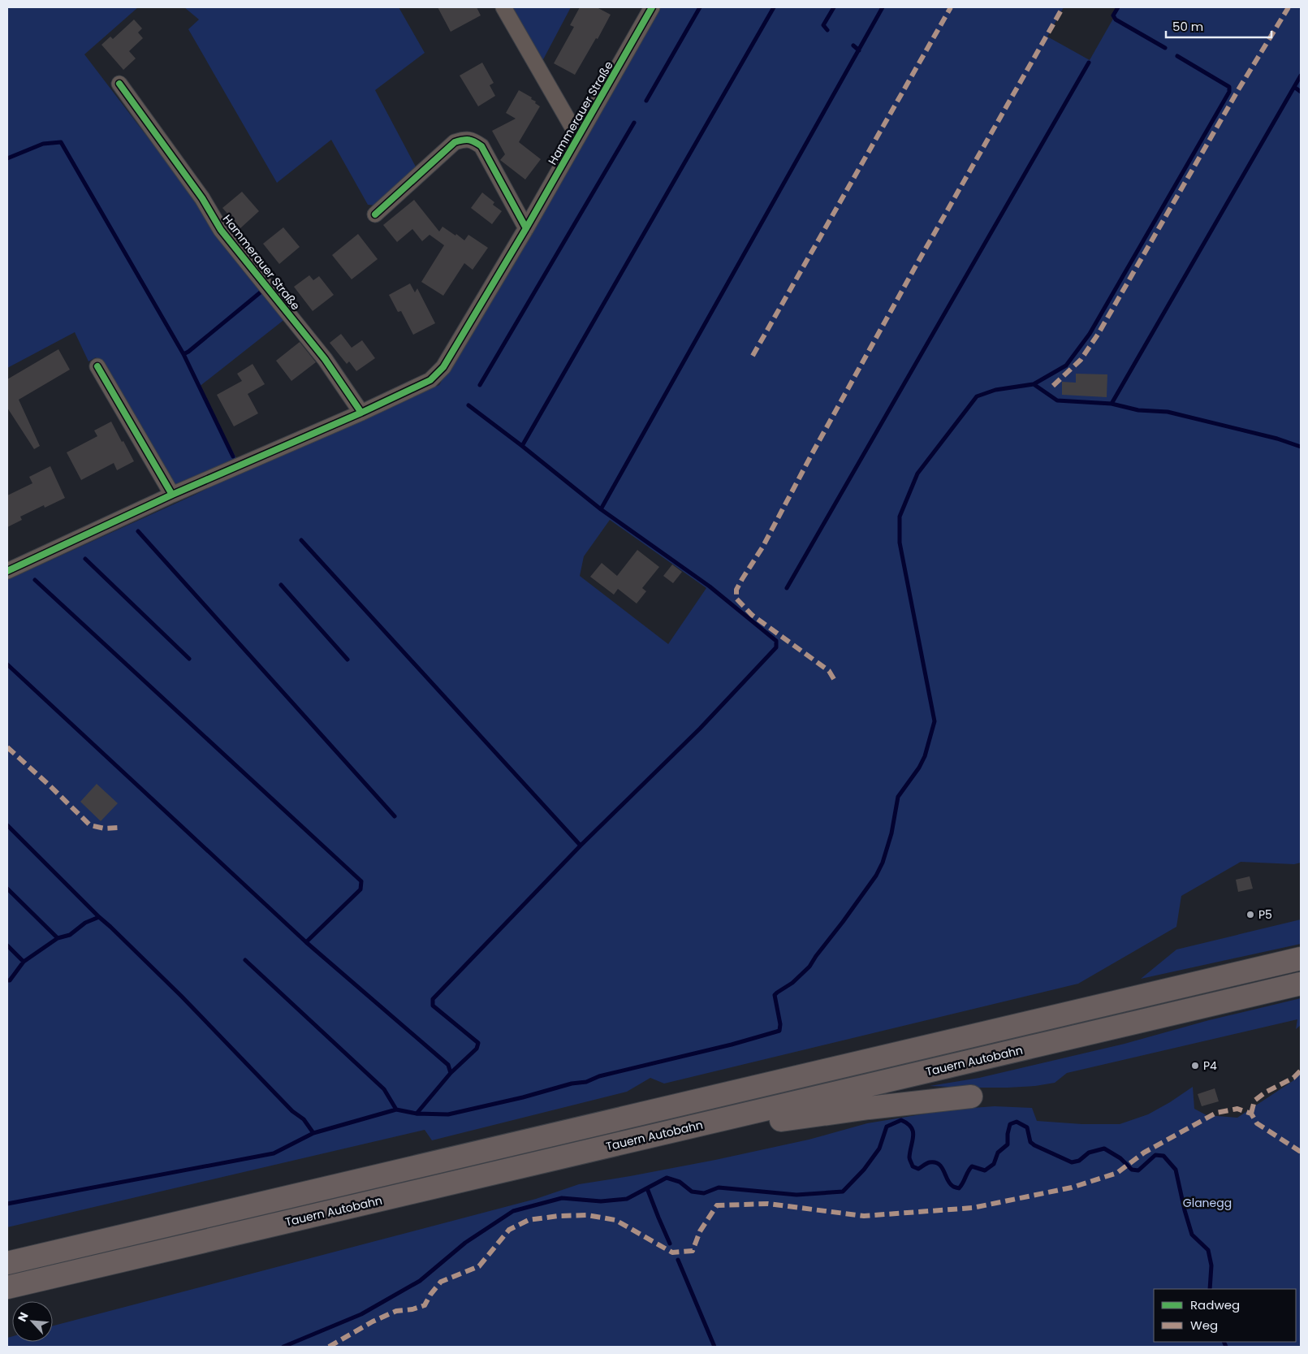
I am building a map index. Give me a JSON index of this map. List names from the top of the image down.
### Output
{
  "streets": {
    "highway": ["Tauern Autobahn"],
    "street": ["Hammerauer Straße"]
  },
  "parks": ["Glanegg"],
  "places": ["P5", "P4"],
  "legend": ["Radweg", "Weg"],
  "scale_bar": "50 m",
  "north": "top left"
}
